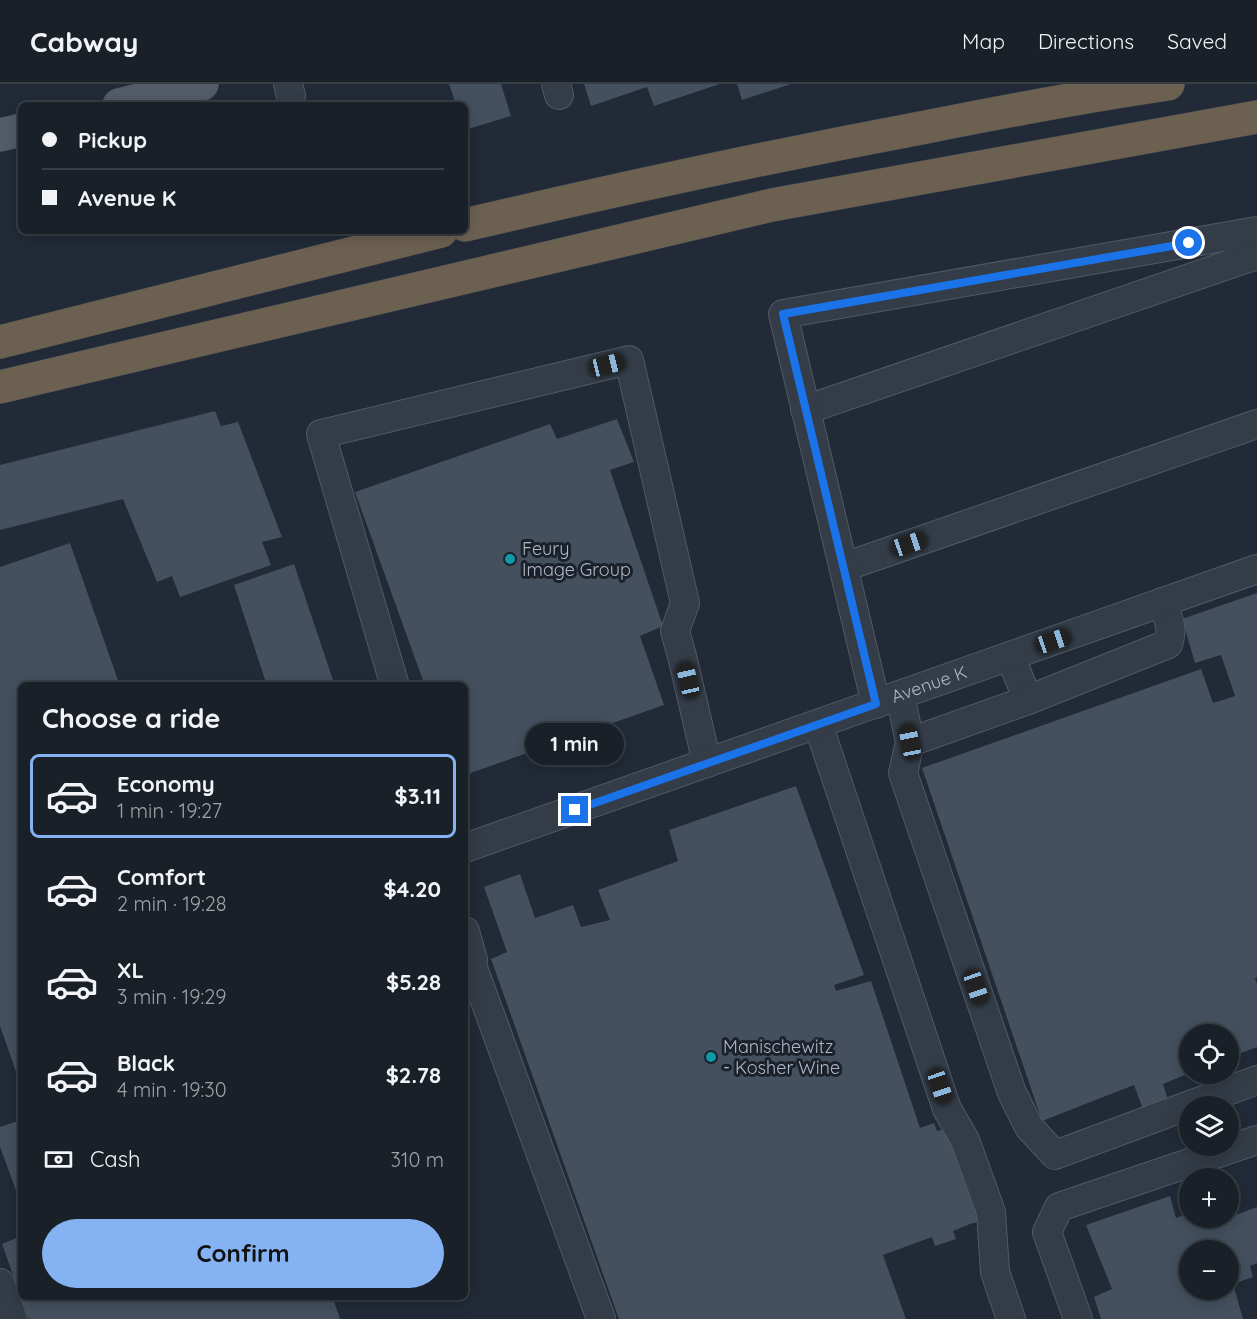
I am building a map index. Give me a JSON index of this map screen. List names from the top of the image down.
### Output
{
  "streets": {
    "street": ["Avenue K"]
  },
  "places": ["Feury Image Group", "Manischewitz - Kosher Wine"],
  "page": {
    "header": "Cabway",
    "nav": ["Map", "Directions", "Saved"],
    "banner": ["Pickup", "Avenue K"],
    "heading": "Choose a ride",
    "bubble": "1 min",
    "list": [
      {
        "name": "Economy",
        "note": "1 min · 19:27",
        "value": "$3.11"
      },
      {
        "name": "Comfort",
        "note": "2 min · 19:28",
        "value": "$4.20"
      },
      {
        "name": "XL",
        "note": "3 min · 19:29",
        "value": "$5.28"
      },
      {
        "name": "Black",
        "note": "4 min · 19:30",
        "value": "$2.78"
      }
    ],
    "map_buttons": ["+", "−"],
    "pay": ["Cash", "310 m"],
    "buttons": "Confirm"
  }
}
